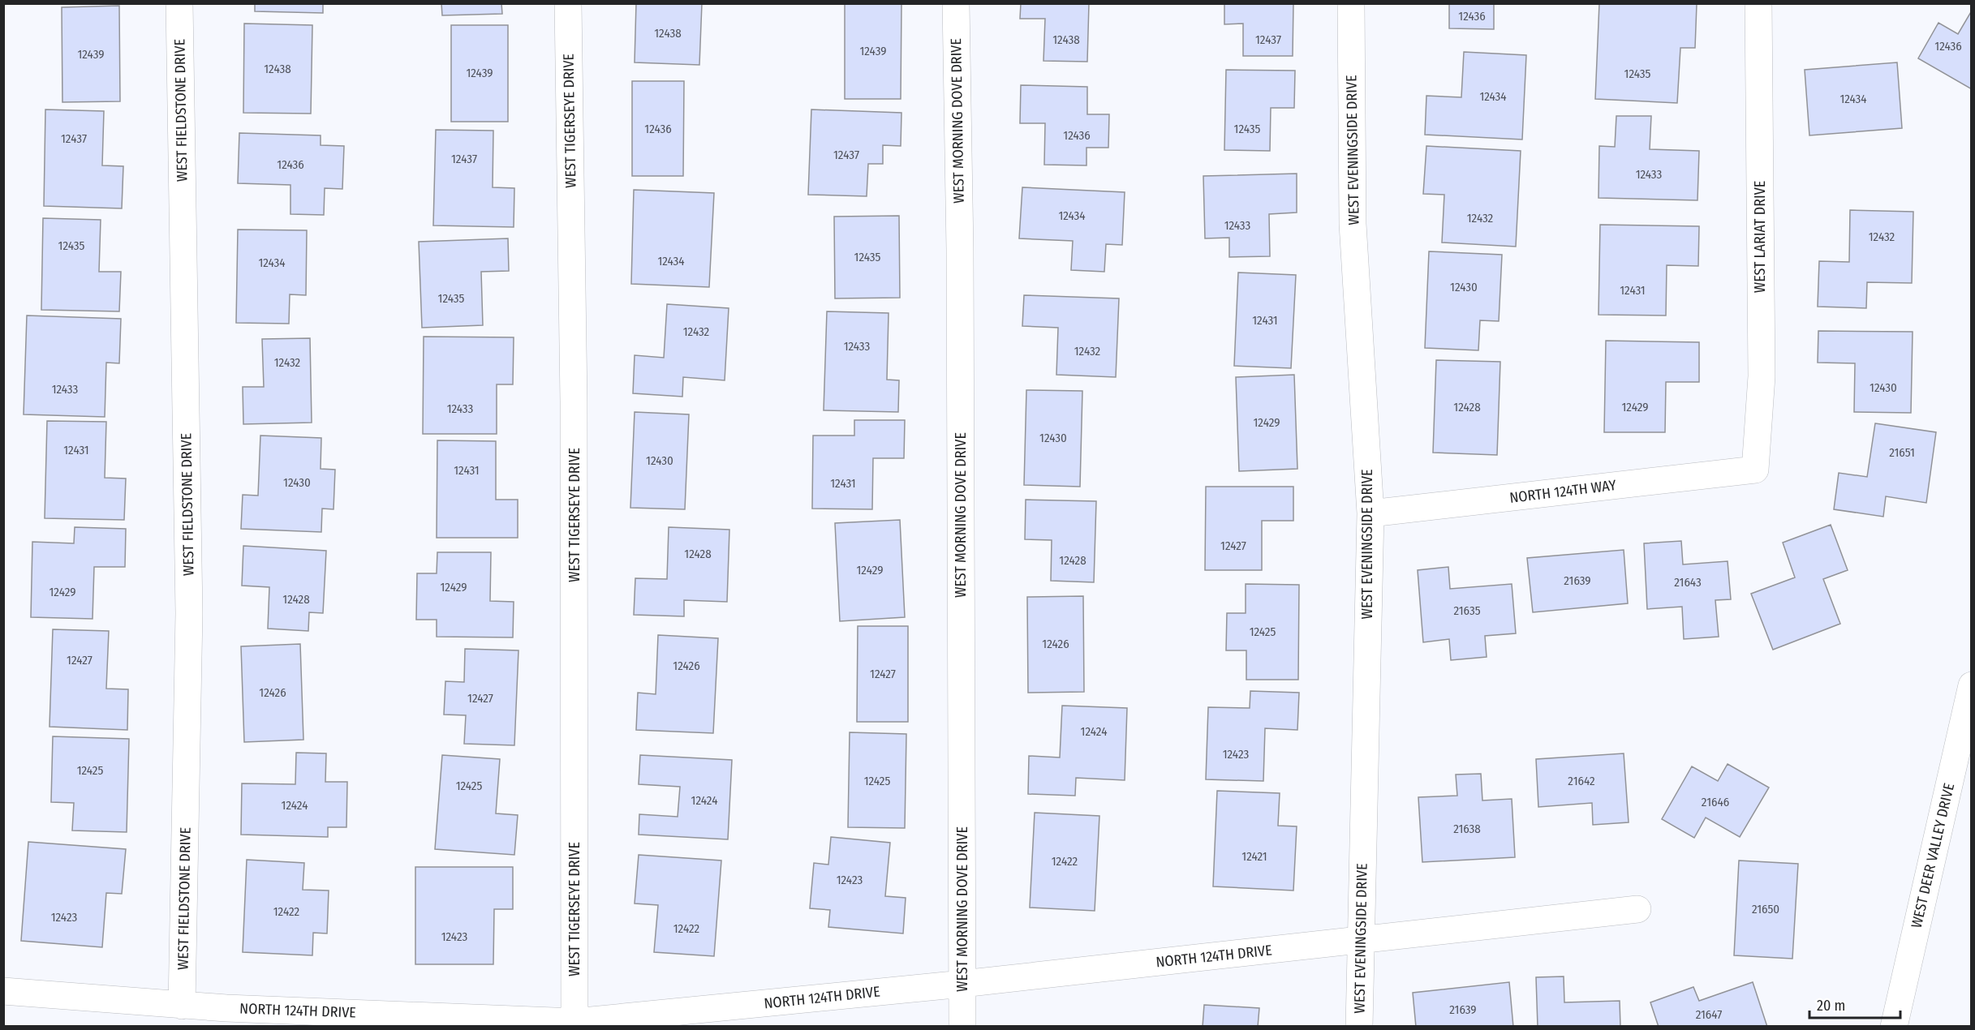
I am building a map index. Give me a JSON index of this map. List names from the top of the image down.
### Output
{
  "streets": {
    "street": [
      "WEST FIELDSTONE DRIVE",
      "WEST TIGERSEYE DRIVE",
      "WEST MORNING DOVE DRIVE",
      "WEST EVENINGSIDE DRIVE",
      "WEST LARIAT DRIVE",
      "NORTH 124TH WAY",
      "WEST DEER VALLEY DRIVE",
      "NORTH 124TH DRIVE"
    ]
  },
  "crossings": [
    ["WEST FIELDSTONE DRIVE", "NORTH 124TH DRIVE"],
    ["WEST TIGERSEYE DRIVE", "NORTH 124TH DRIVE"],
    ["WEST MORNING DOVE DRIVE", "NORTH 124TH DRIVE"],
    ["WEST EVENINGSIDE DRIVE", "NORTH 124TH WAY"],
    ["WEST EVENINGSIDE DRIVE", "NORTH 124TH DRIVE"],
    ["WEST LARIAT DRIVE", "NORTH 124TH WAY"]
  ],
  "house_numbers": [
    "12436",
    "12438",
    "12438",
    "12437",
    "12436",
    "12439",
    "12439",
    "12438",
    "12439",
    "12435",
    "12434",
    "12434",
    "12436",
    "12435",
    "12436",
    "12437",
    "12437",
    "12437",
    "12436",
    "12433",
    "12434",
    "12432",
    "12433",
    "12432",
    "12435",
    "12435",
    "12434",
    "12434",
    "12430",
    "12431",
    "12435",
    "12431",
    "12432",
    "12433",
    "12432",
    "12432",
    "12430",
    "12433",
    "12428",
    "12429",
    "12433",
    "12429",
    "12430",
    "12431",
    "21651",
    "12430",
    "12431",
    "12430",
    "12431",
    "12427",
    "12428",
    "12428",
    "12429",
    "21639",
    "21643",
    "12429",
    "12429",
    "12428",
    "21635",
    "12425",
    "12426",
    "12427",
    "12426",
    "12427",
    "12426",
    "12427",
    "12424",
    "12423",
    "12425",
    "12425",
    "21642",
    "12425",
    "12424",
    "21646",
    "12424",
    "21638",
    "12421",
    "12422",
    "12423",
    "21650",
    "12422",
    "12423",
    "12422",
    "12423",
    "21639",
    "21647"
  ],
  "scale_bar": "20 m"
}
